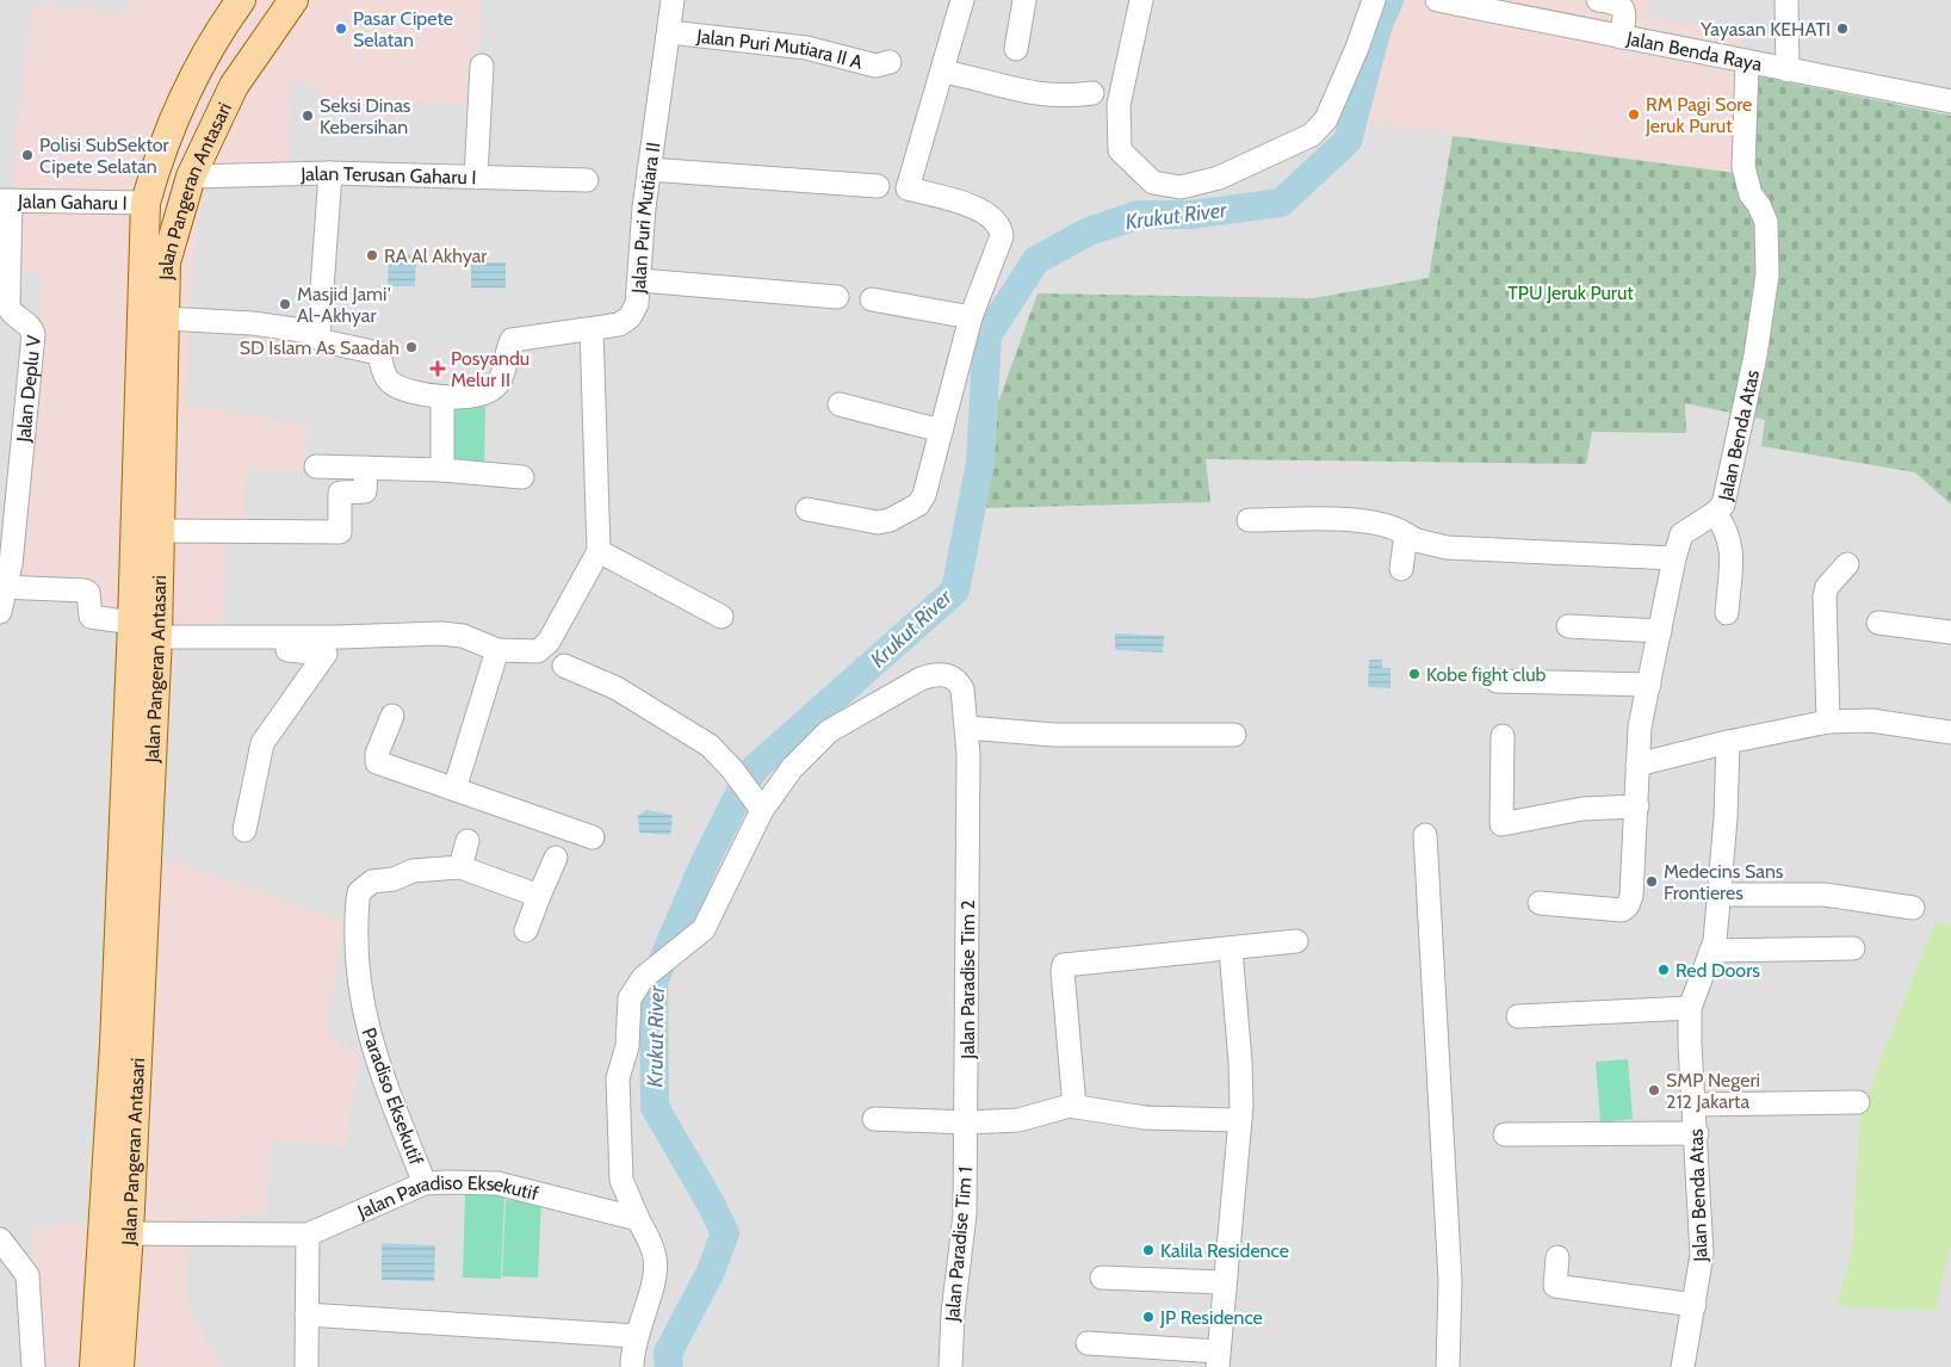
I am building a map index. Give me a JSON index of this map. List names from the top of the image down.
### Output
{
  "streets": {
    "main road": ["Jalan Pangeran Antasari"],
    "street": [
      "Jalan Puri Mutiara II A",
      "Jalan Benda Raya",
      "Jalan Terusan Gaharu I",
      "Jalan Gaharu I",
      "Jalan Puri Mutiara II",
      "Jalan Deplu V",
      "Jalan Benda Atas",
      "Jalan Paradise Tim 2",
      "Paradiso Eksekutif",
      "Jalan Paradiso Eksekutif",
      "Jalan Paradise Tim 1"
    ]
  },
  "crossings": [
    ["Jalan Puri Mutiara II A", "Jalan Puri Mutiara II"],
    ["Jalan Benda Raya", "Jalan Benda Atas"],
    ["Jalan Terusan Gaharu I", "Jalan Pangeran Antasari"],
    ["Jalan Pangeran Antasari", "Jalan Gaharu I"],
    ["Jalan Pangeran Antasari", "Jalan Paradiso Eksekutif"],
    ["Jalan Gaharu I", "Jalan Deplu V"],
    ["Jalan Paradise Tim 2", "Jalan Paradise Tim 1"],
    ["Paradiso Eksekutif", "Jalan Paradiso Eksekutif"]
  ],
  "water": ["Krukut River"],
  "parks": ["TPU Jeruk Purut"],
  "places": {
    "other": [
      "Pasar Cipete Selatan",
      "Yayasan KEHATI",
      "RM Pagi Sore Jeruk Purut",
      "Seksi Dinas Kebersihan",
      "Polisi SubSektor Cipete Selatan",
      "RA Al Akhyar",
      "Masjid Jami' Al-Akhyar",
      "SD Islam As Saadah",
      "Kobe fight club",
      "Medecins Sans Frontieres",
      "Red Doors",
      "SMP Negeri 212 Jakarta",
      "Kalila Residence",
      "JP Residence"
    ],
    "health": ["Posyandu Melur II"]
  }
}
